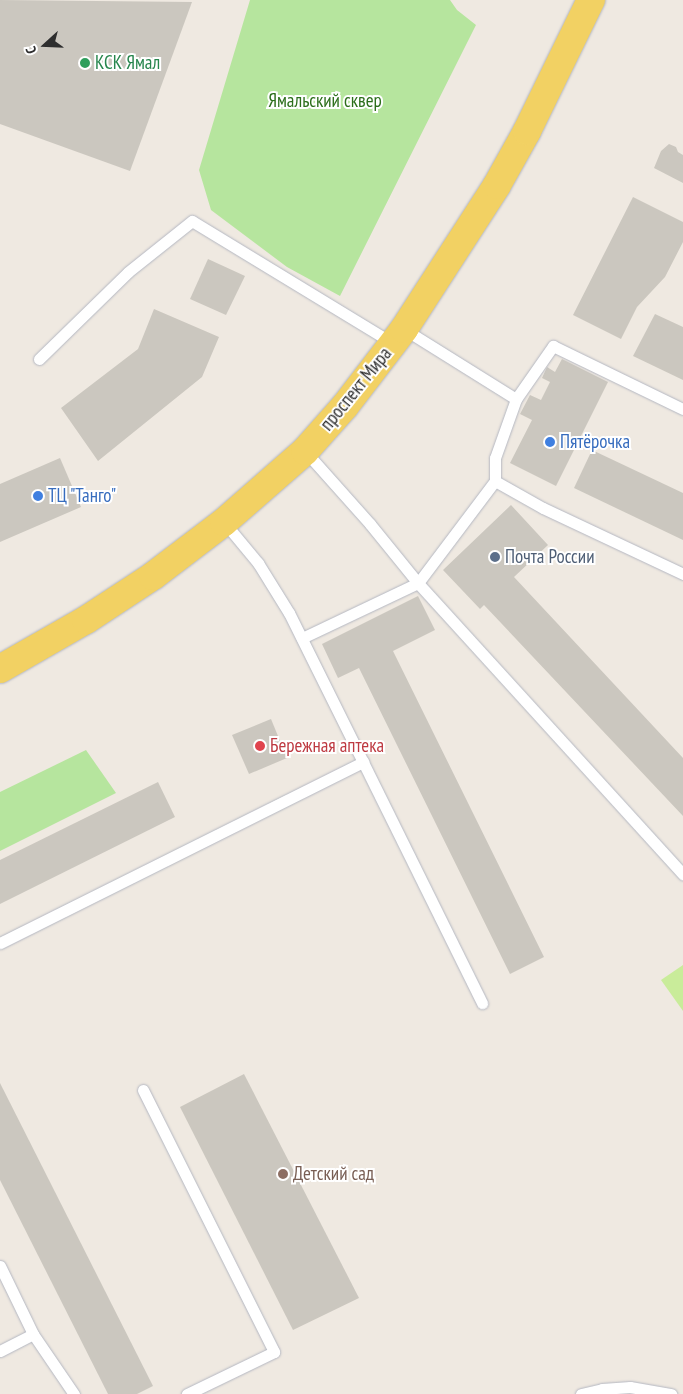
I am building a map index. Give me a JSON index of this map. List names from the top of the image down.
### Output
{
  "streets": {
    "main road": ["проспект Мира"]
  },
  "parks": ["Ямальский сквер"],
  "places": [
    "КСК Ямал",
    "Пятёрочка",
    "ТЦ \"Танго\"",
    "Почта России",
    "Бережная аптека",
    "Детский сад"
  ],
  "north": "left"
}
